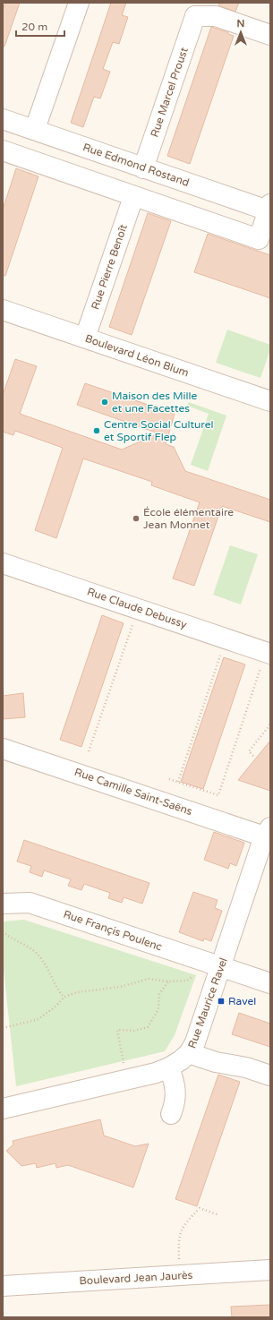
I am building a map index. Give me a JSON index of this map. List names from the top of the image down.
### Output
{
  "streets": {
    "street": [
      "Rue Marcel Proust",
      "Rue Edmond Rostand",
      "Rue Pierre Benoît",
      "Boulevard Léon Blum",
      "Rue Claude Debussy",
      "Rue Camille Saint-Saëns",
      "Rue Françis Poulenc",
      "Rue Maurice Ravel",
      "Boulevard Jean Jaurès"
    ]
  },
  "crossings": [
    ["Rue Marcel Proust", "Rue Edmond Rostand"],
    ["Rue Pierre Benoît", "Boulevard Léon Blum"],
    ["Rue Camille Saint-Saëns", "Rue Maurice Ravel"],
    ["Rue Françis Poulenc", "Rue Maurice Ravel"]
  ],
  "places": {
    "other": ["Maison des Mille et une Facettes", "Centre Social Culturel et Sportif Flep", "École élémentaire Jean Monnet"],
    "transit": ["Ravel"]
  },
  "scale_bar": "20 m",
  "north": "top"
}
